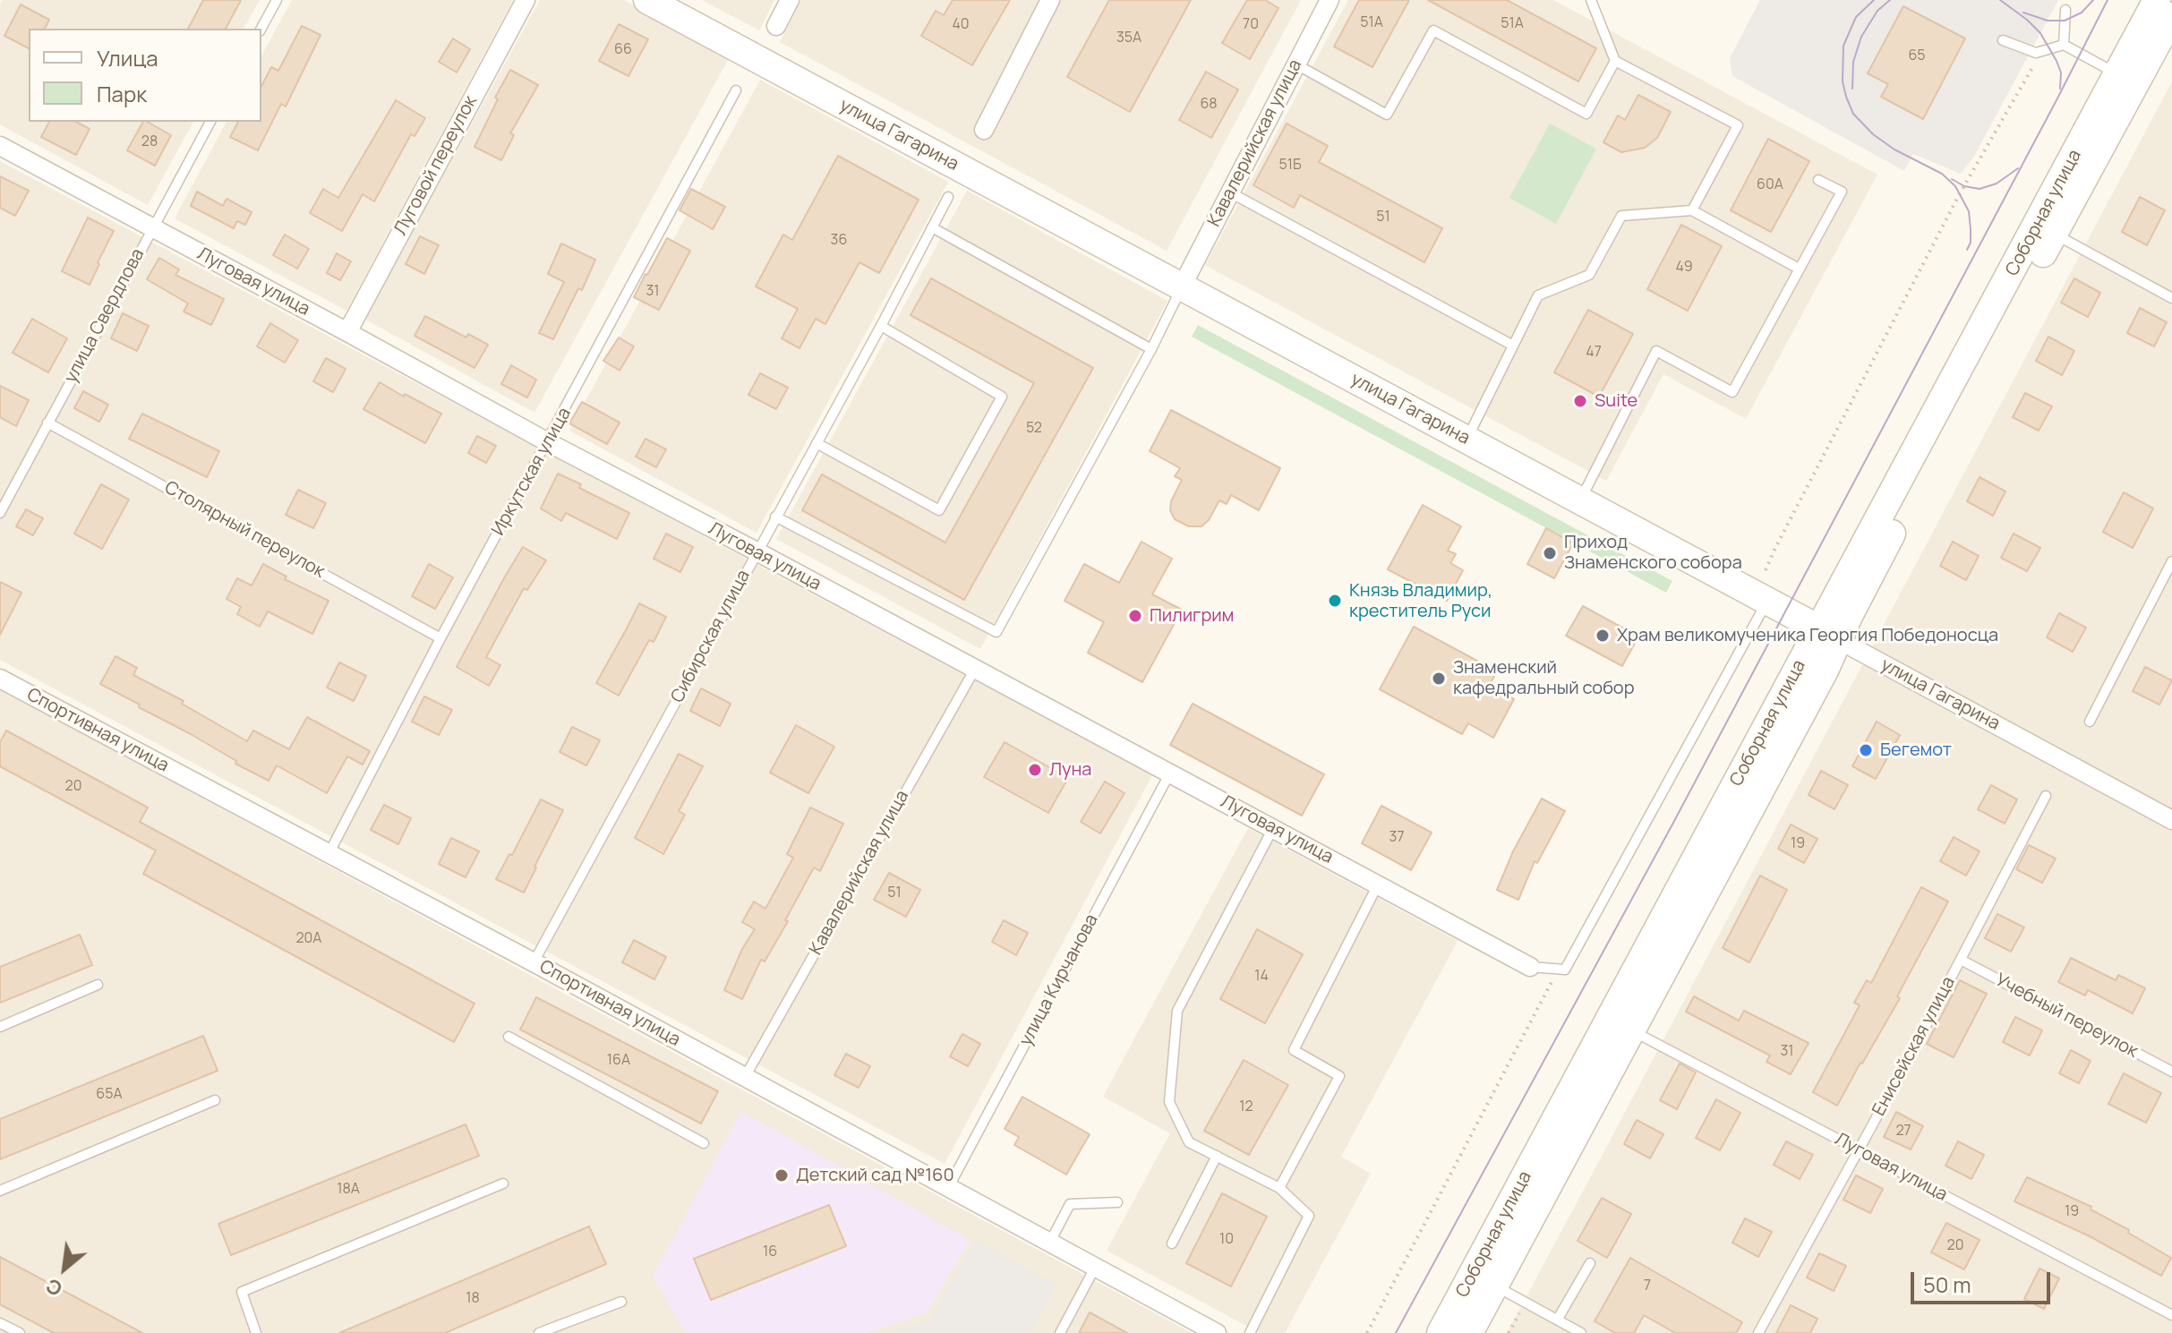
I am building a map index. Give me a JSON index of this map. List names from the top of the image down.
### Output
{
  "streets": {
    "main road": ["улица Гагарина", "Соборная улица"],
    "street": [
      "Кавалерийская улица",
      "Луговой переулок",
      "Луговая улица",
      "Спортивная улица"
    ],
    "lane": [
      "улица Свердлова",
      "Иркутская улица",
      "Столярный переулок",
      "Сибирская улица",
      "улица Кирчанова",
      "Учебный переулок",
      "Енисейская улица"
    ]
  },
  "crossings": [
    ["улица Гагарина", "Кавалерийская улица"],
    ["улица Гагарина", "Соборная улица"],
    ["Кавалерийская улица", "Луговая улица"],
    ["Кавалерийская улица", "Спортивная улица"],
    ["Луговой переулок", "Луговая улица"],
    ["Соборная улица", "Луговая улица"],
    ["Луговая улица", "улица Свердлова"],
    ["Луговая улица", "Иркутская улица"],
    ["Луговая улица", "Сибирская улица"],
    ["Луговая улица", "улица Кирчанова"],
    ["Луговая улица", "Енисейская улица"],
    ["улица Свердлова", "Столярный переулок"],
    ["Иркутская улица", "Столярный переулок"],
    ["Иркутская улица", "Спортивная улица"],
    ["Сибирская улица", "Спортивная улица"],
    ["Спортивная улица", "улица Кирчанова"],
    ["Учебный переулок", "Енисейская улица"]
  ],
  "places": [
    "Suite",
    "Приход Знаменского собора",
    "Князь Владимир, креститель Руси",
    "Пилигрим",
    "Храм великомученика Георгия Победоносца",
    "Знаменский кафедральный собор",
    "Бегемот",
    "Луна",
    "Детский сад №160"
  ],
  "house_numbers": [
    "51А",
    "51А",
    "40",
    "70",
    "35А",
    "66",
    "65",
    "68",
    "28",
    "51Б",
    "60А",
    "51",
    "36",
    "49",
    "31",
    "47",
    "52",
    "20",
    "37",
    "19",
    "51",
    "20А",
    "14",
    "31",
    "16А",
    "65А",
    "12",
    "27",
    "18А",
    "19",
    "10",
    "20",
    "16",
    "7",
    "18"
  ],
  "legend": ["Улица", "Парк"],
  "scale_bar": "50 m",
  "north": "bottom left"
}
